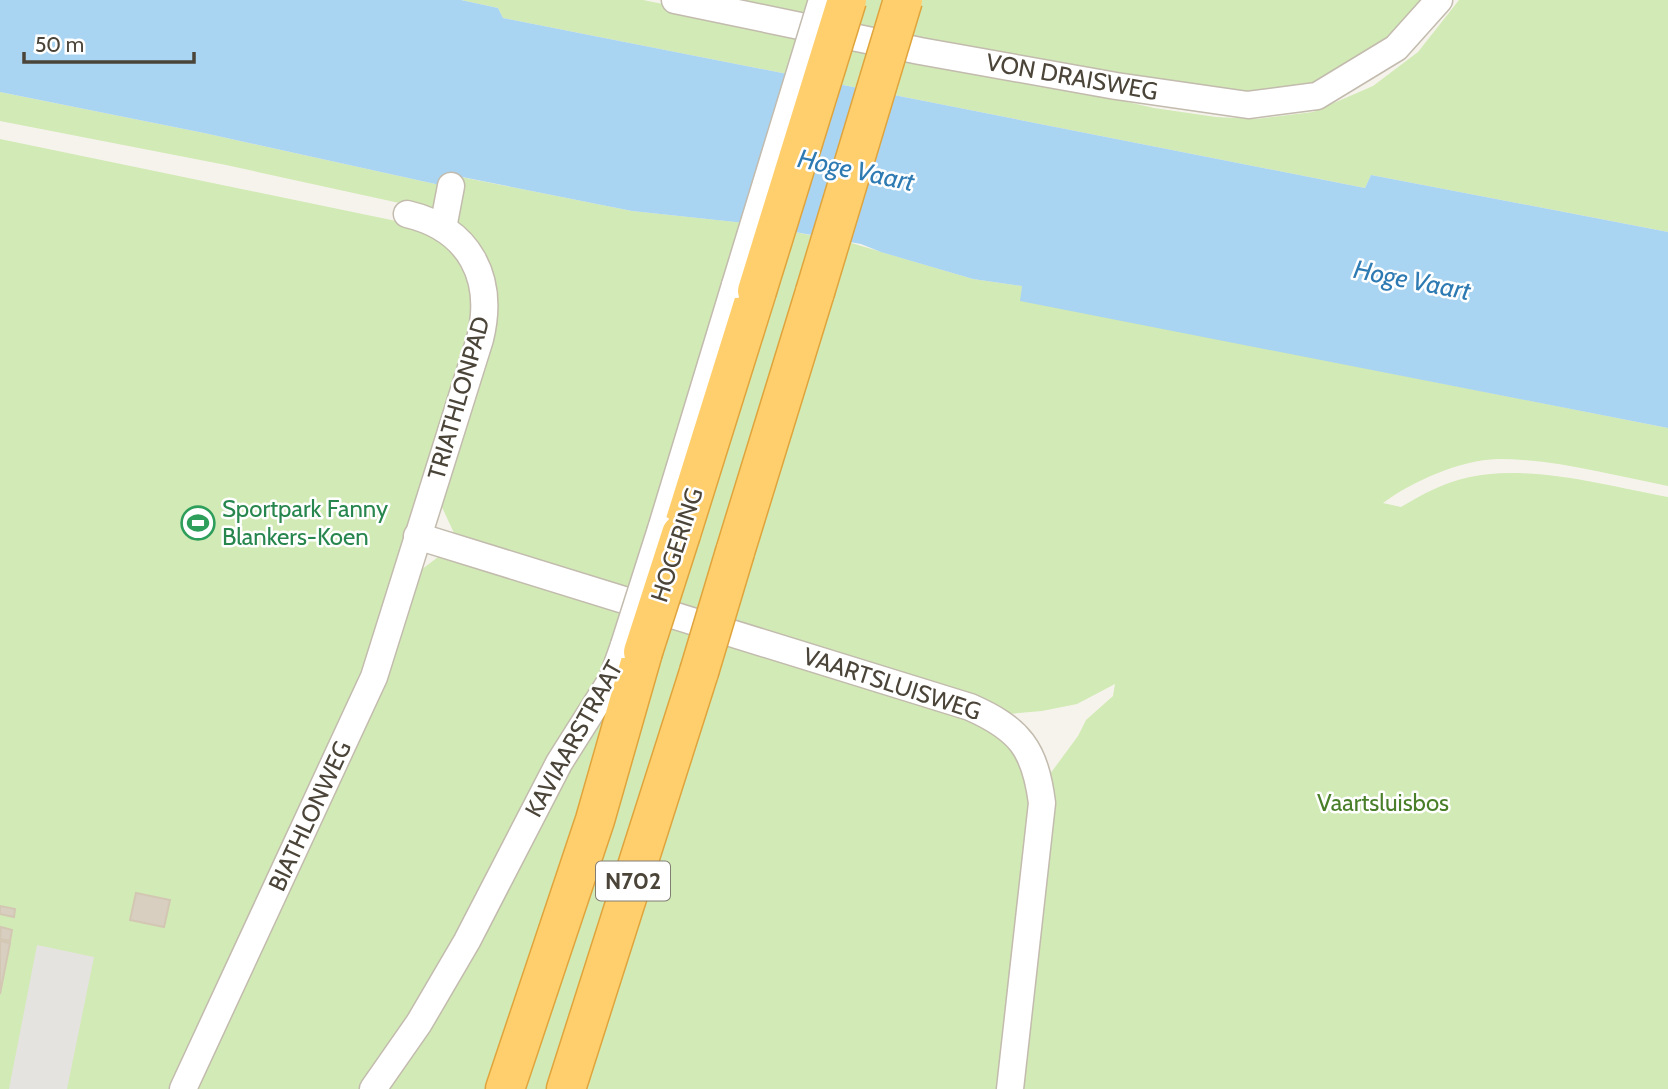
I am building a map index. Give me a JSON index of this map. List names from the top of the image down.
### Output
{
  "streets": {
    "highway": ["HOGERING", "N702"],
    "street": [
      "VON DRAISWEG",
      "TRIATHLONPAD",
      "VAARTSLUISWEG",
      "KAVIAARSTRAAT",
      "BIATHLONWEG"
    ]
  },
  "crossings": [
    ["TRIATHLONPAD", "VAARTSLUISWEG"],
    ["TRIATHLONPAD", "BIATHLONWEG"],
    ["HOGERING", "KAVIAARSTRAAT"],
    ["VAARTSLUISWEG", "BIATHLONWEG"]
  ],
  "water": ["Hoge Vaart"],
  "parks": ["Vaartsluisbos"],
  "places": {
    "sports": ["Sportpark Fanny Blankers-Koen"]
  },
  "scale_bar": "50 m"
}
